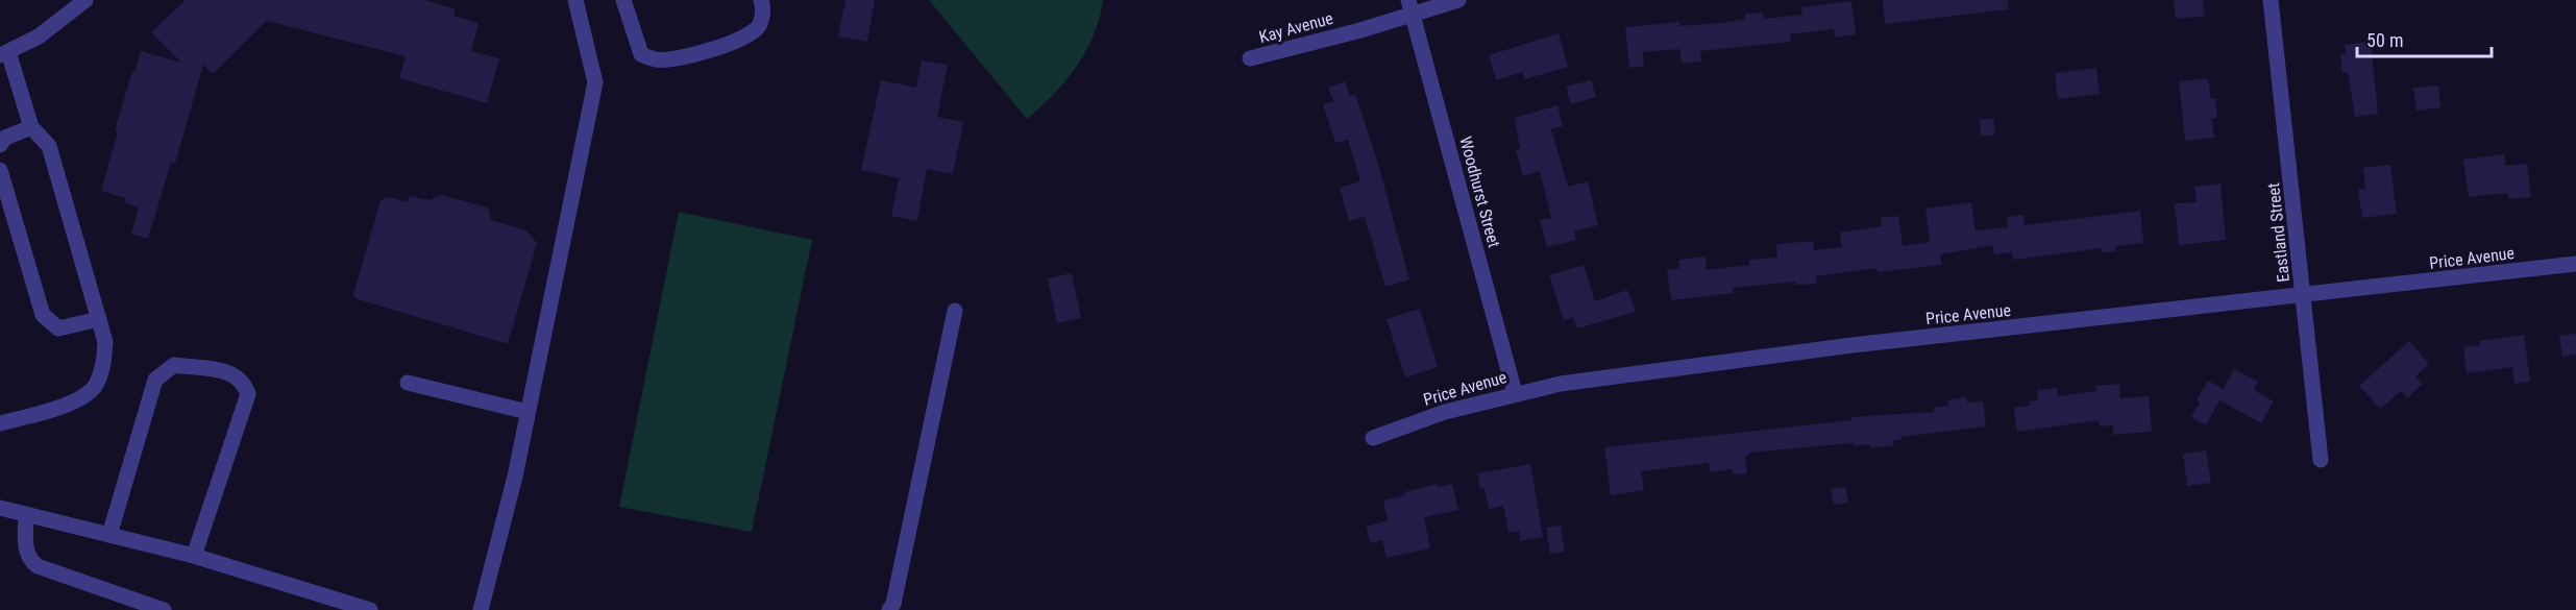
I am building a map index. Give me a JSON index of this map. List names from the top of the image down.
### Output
{
  "streets": {
    "street": [
      "Kay Avenue",
      "Woodhurst Street",
      "Eastland Street",
      "Price Avenue"
    ]
  },
  "crossings": [
    ["Kay Avenue", "Woodhurst Street"],
    ["Woodhurst Street", "Price Avenue"],
    ["Eastland Street", "Price Avenue"]
  ],
  "scale_bar": "50 m"
}
